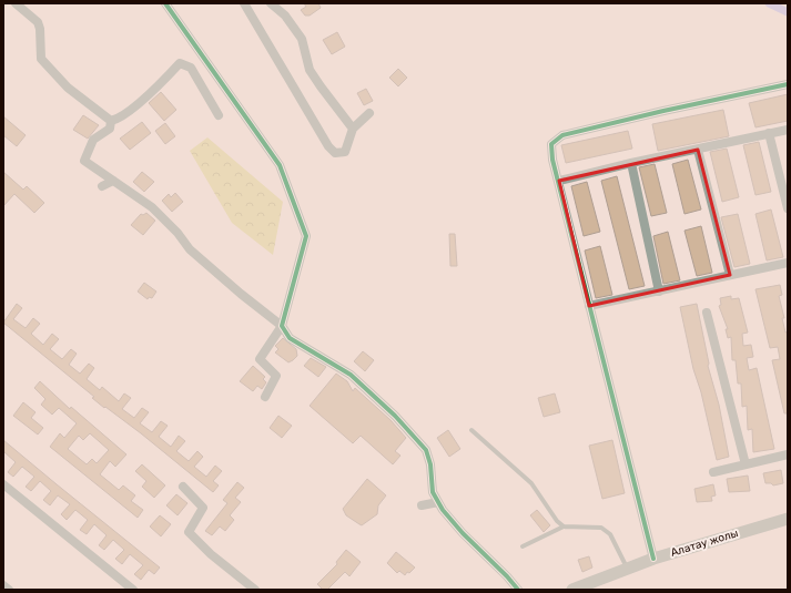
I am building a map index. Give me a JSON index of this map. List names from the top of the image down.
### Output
{
  "streets": {
    "main road": ["Алатау жолы"]
  }
}
